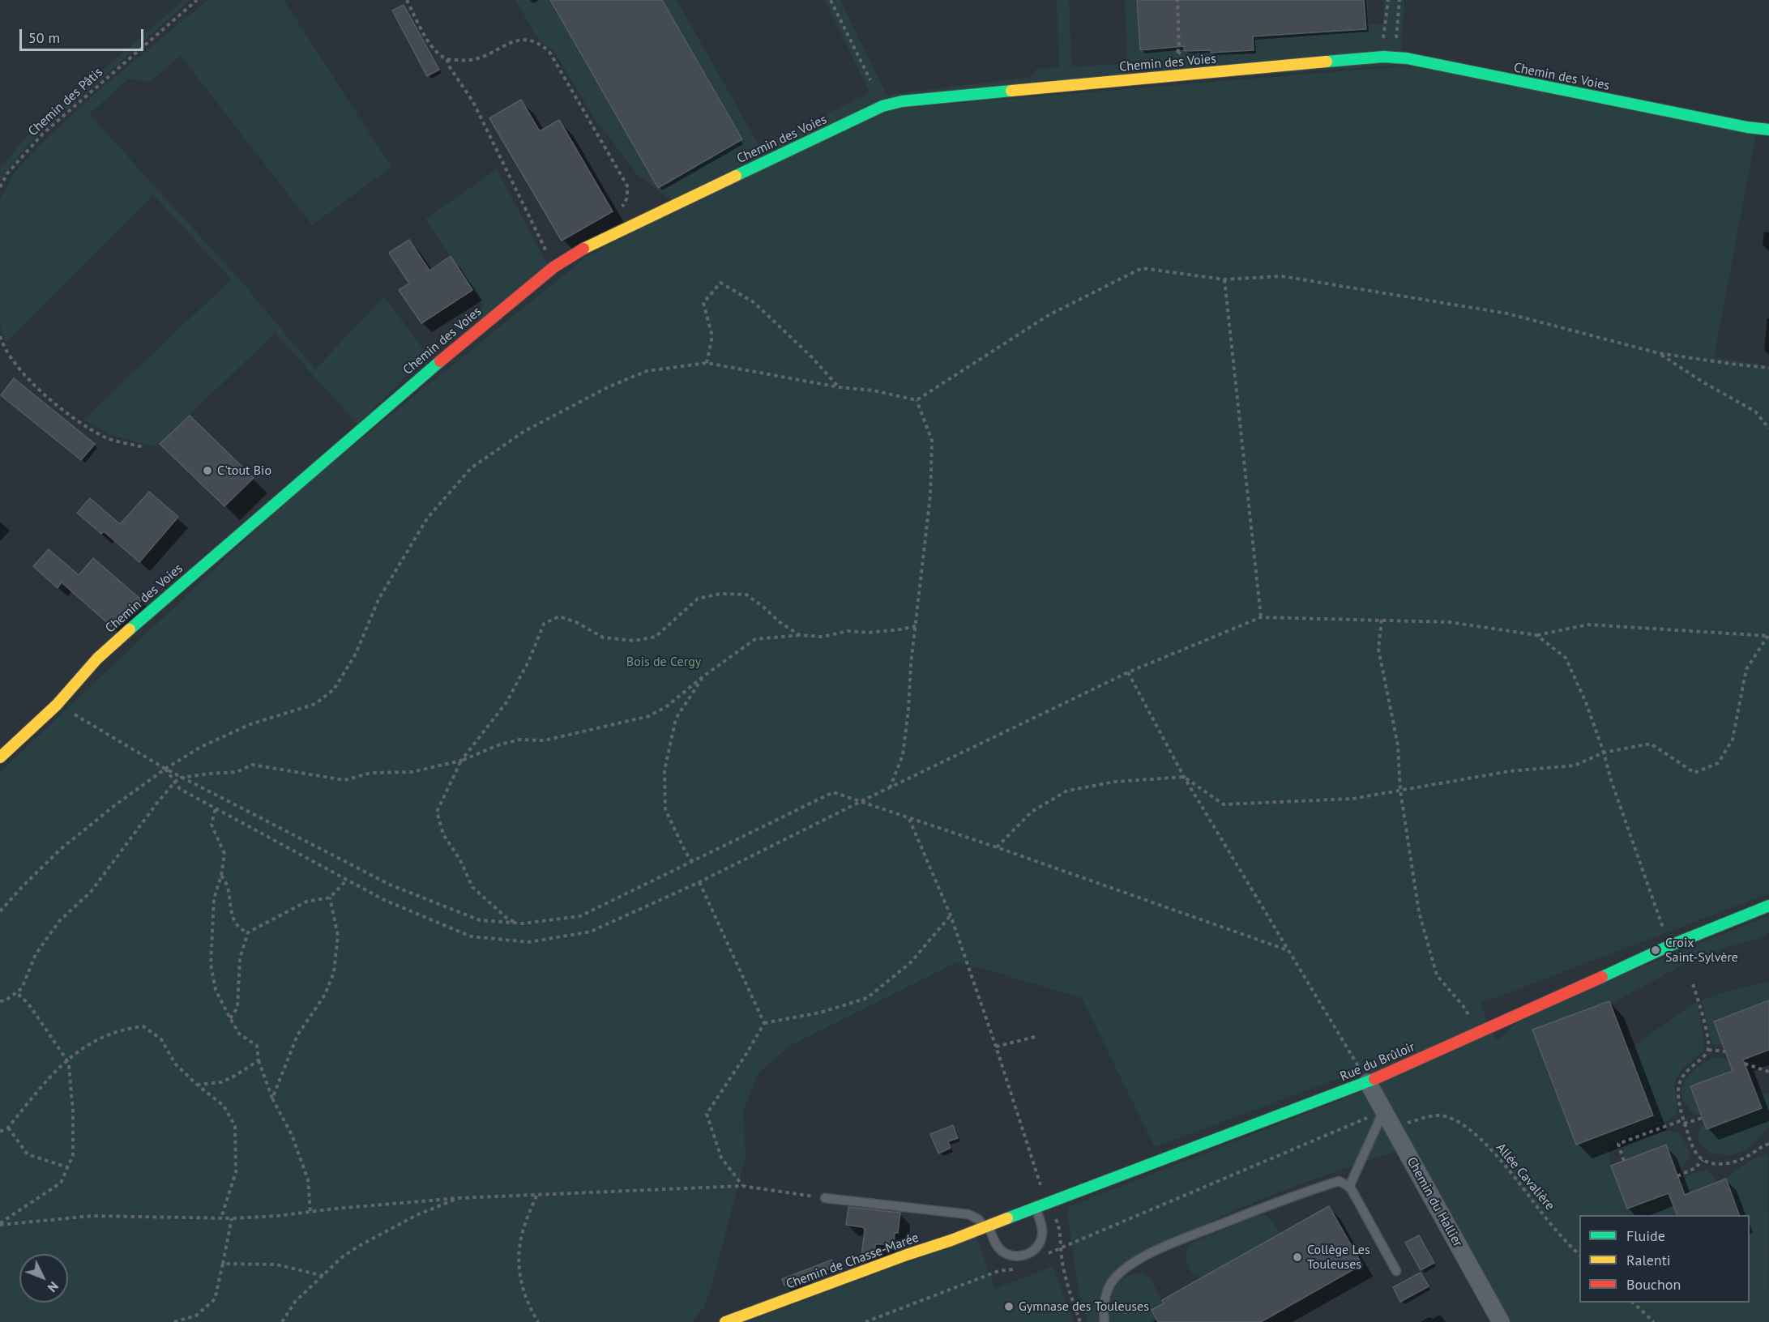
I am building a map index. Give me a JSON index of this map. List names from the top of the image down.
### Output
{
  "streets": {
    "street": [
      "Chemin des Voies",
      "Rue du Brûloir",
      "Chemin du Hallier",
      "Chemin de Chasse-Marée"
    ],
    "path": ["Chemin des Pâtis", "Allée Cavalière"]
  },
  "crossings": [
    ["Rue du Brûloir", "Chemin du Hallier"],
    ["Rue du Brûloir", "Chemin de Chasse-Marée"],
    ["Allée Cavalière", "Chemin du Hallier"]
  ],
  "parks": ["Bois de Cergy"],
  "places": [
    "C'tout Bio",
    "Croix Saint-Sylvère",
    "Collège Les Touleuses",
    "Gymnase des Touleuses"
  ],
  "legend": ["Fluide", "Ralenti", "Bouchon"],
  "scale_bar": "50 m",
  "north": "bottom right"
}
